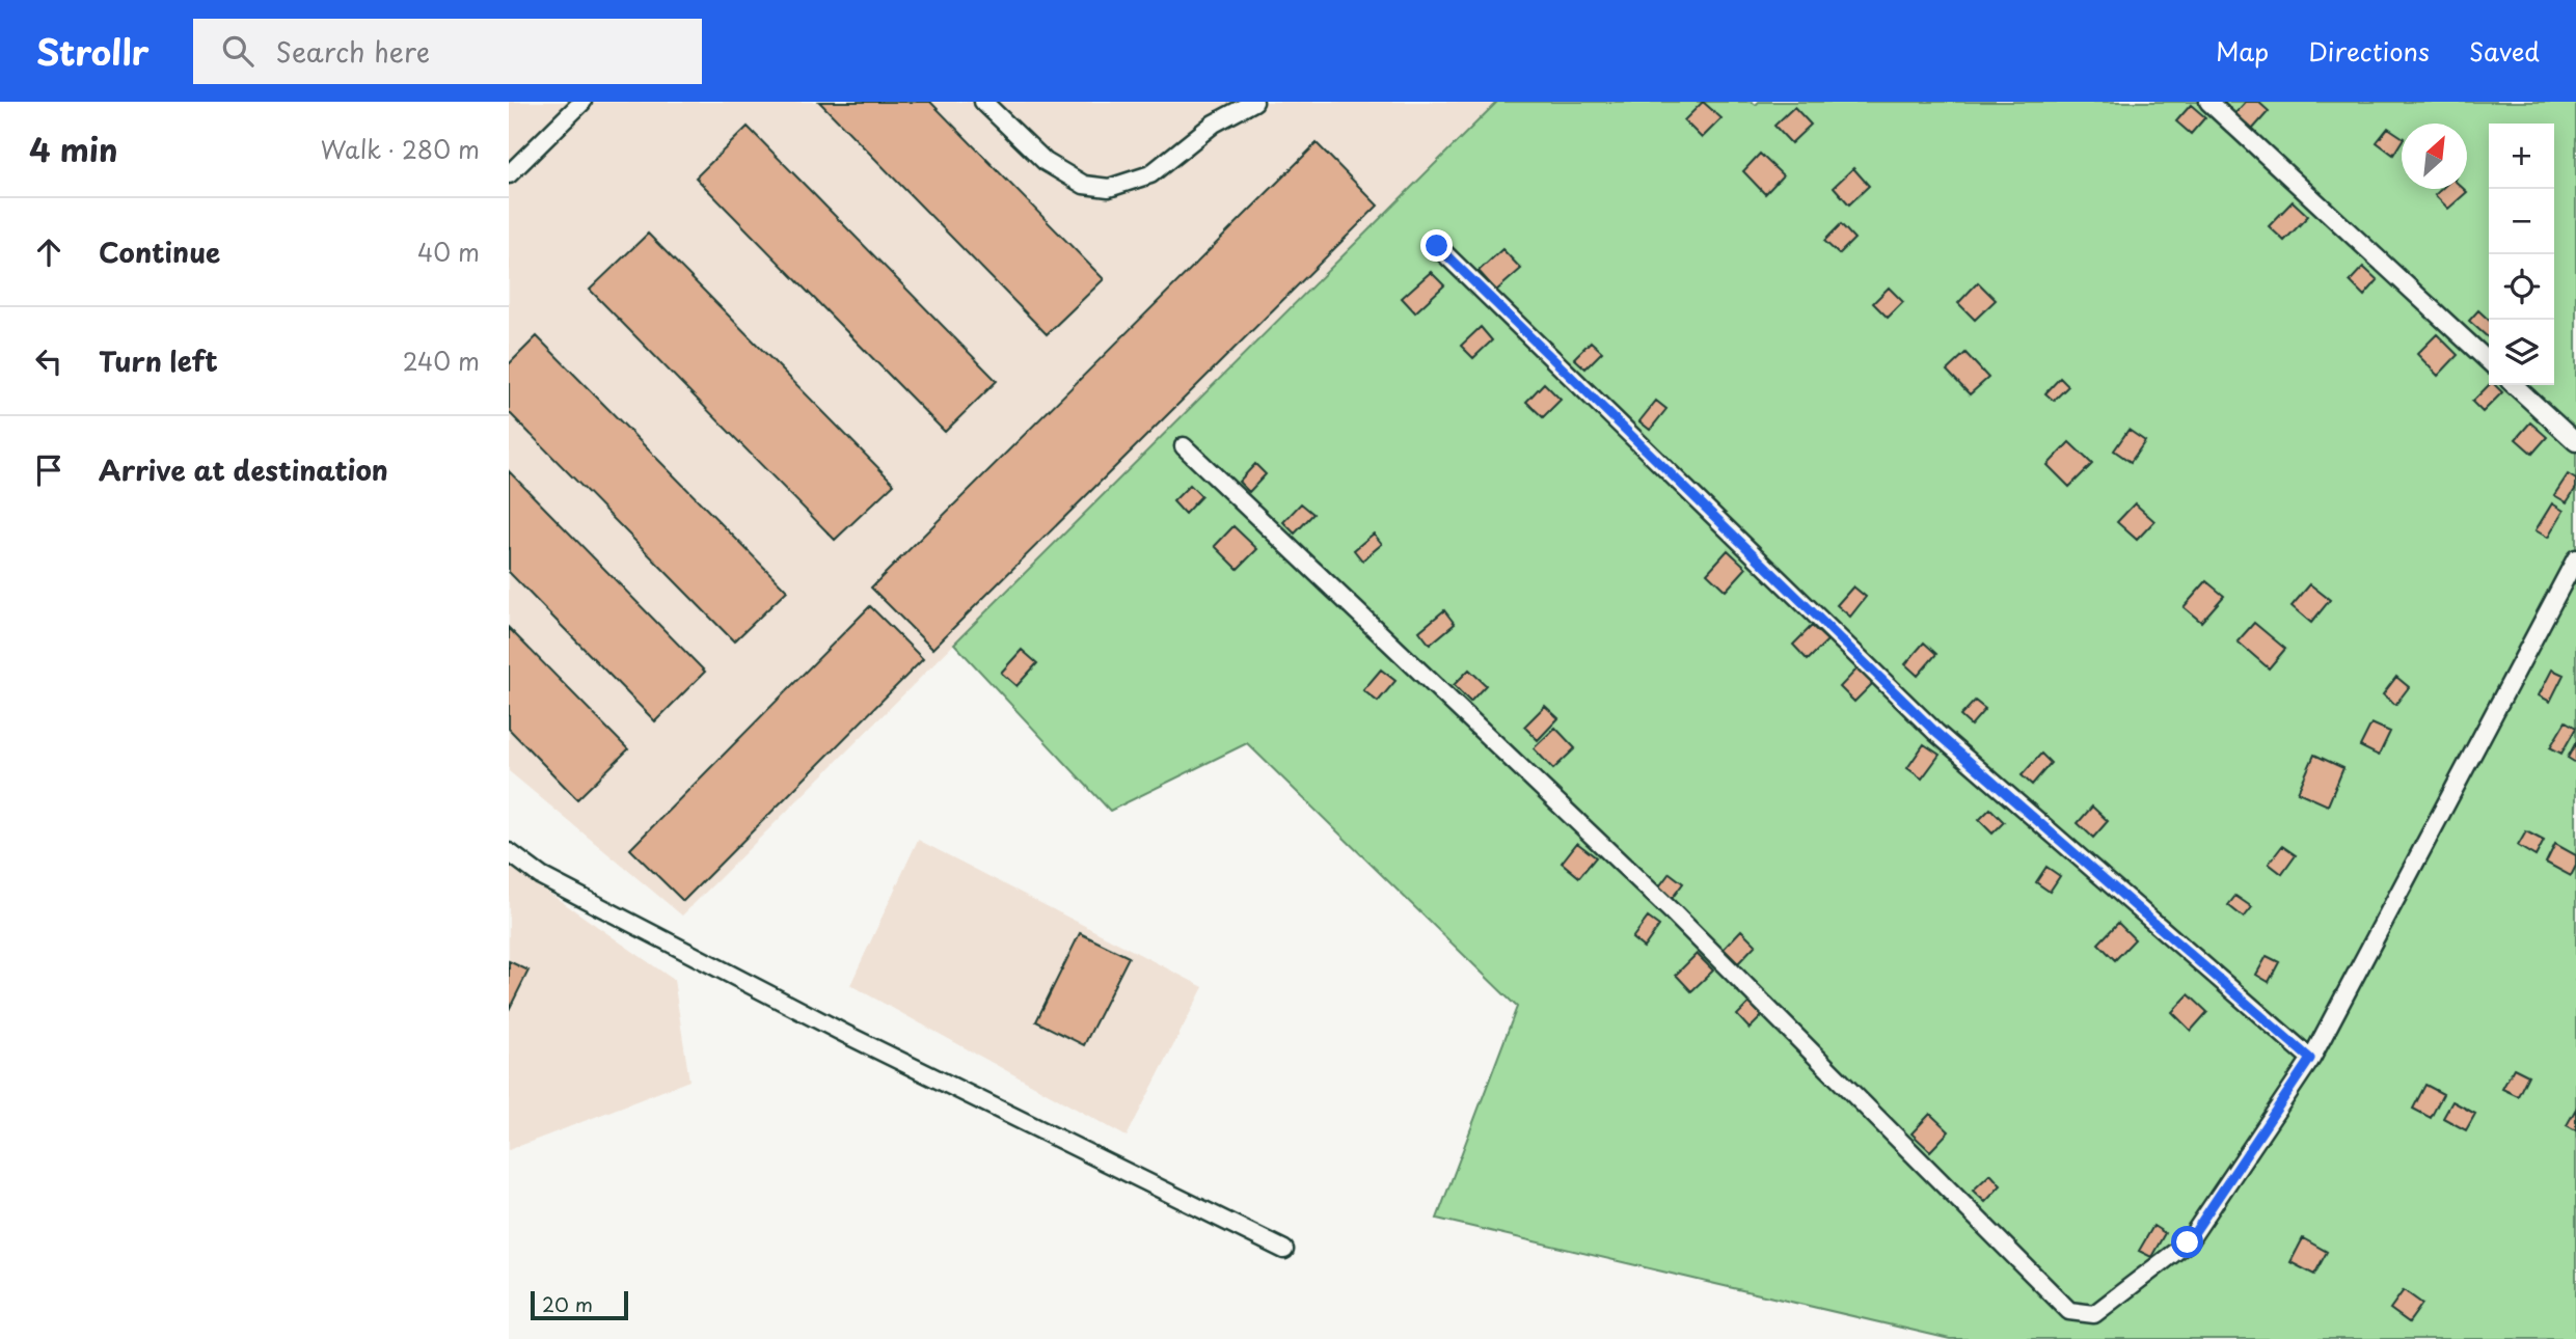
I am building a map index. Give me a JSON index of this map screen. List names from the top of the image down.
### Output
{
  "scale_bar": "20 m",
  "north": "top right",
  "page": {
    "header": "Strollr",
    "search": "Search here",
    "nav": ["Map", "Directions", "Saved"],
    "heading": ["4 min", "Walk · 280 m"],
    "map_buttons": ["+", "−"],
    "list": [
      ["Continue", "40 m"],
      ["Turn left", "240 m"],
      "Arrive at destination"
    ],
    "scale": "20 m"
  }
}
